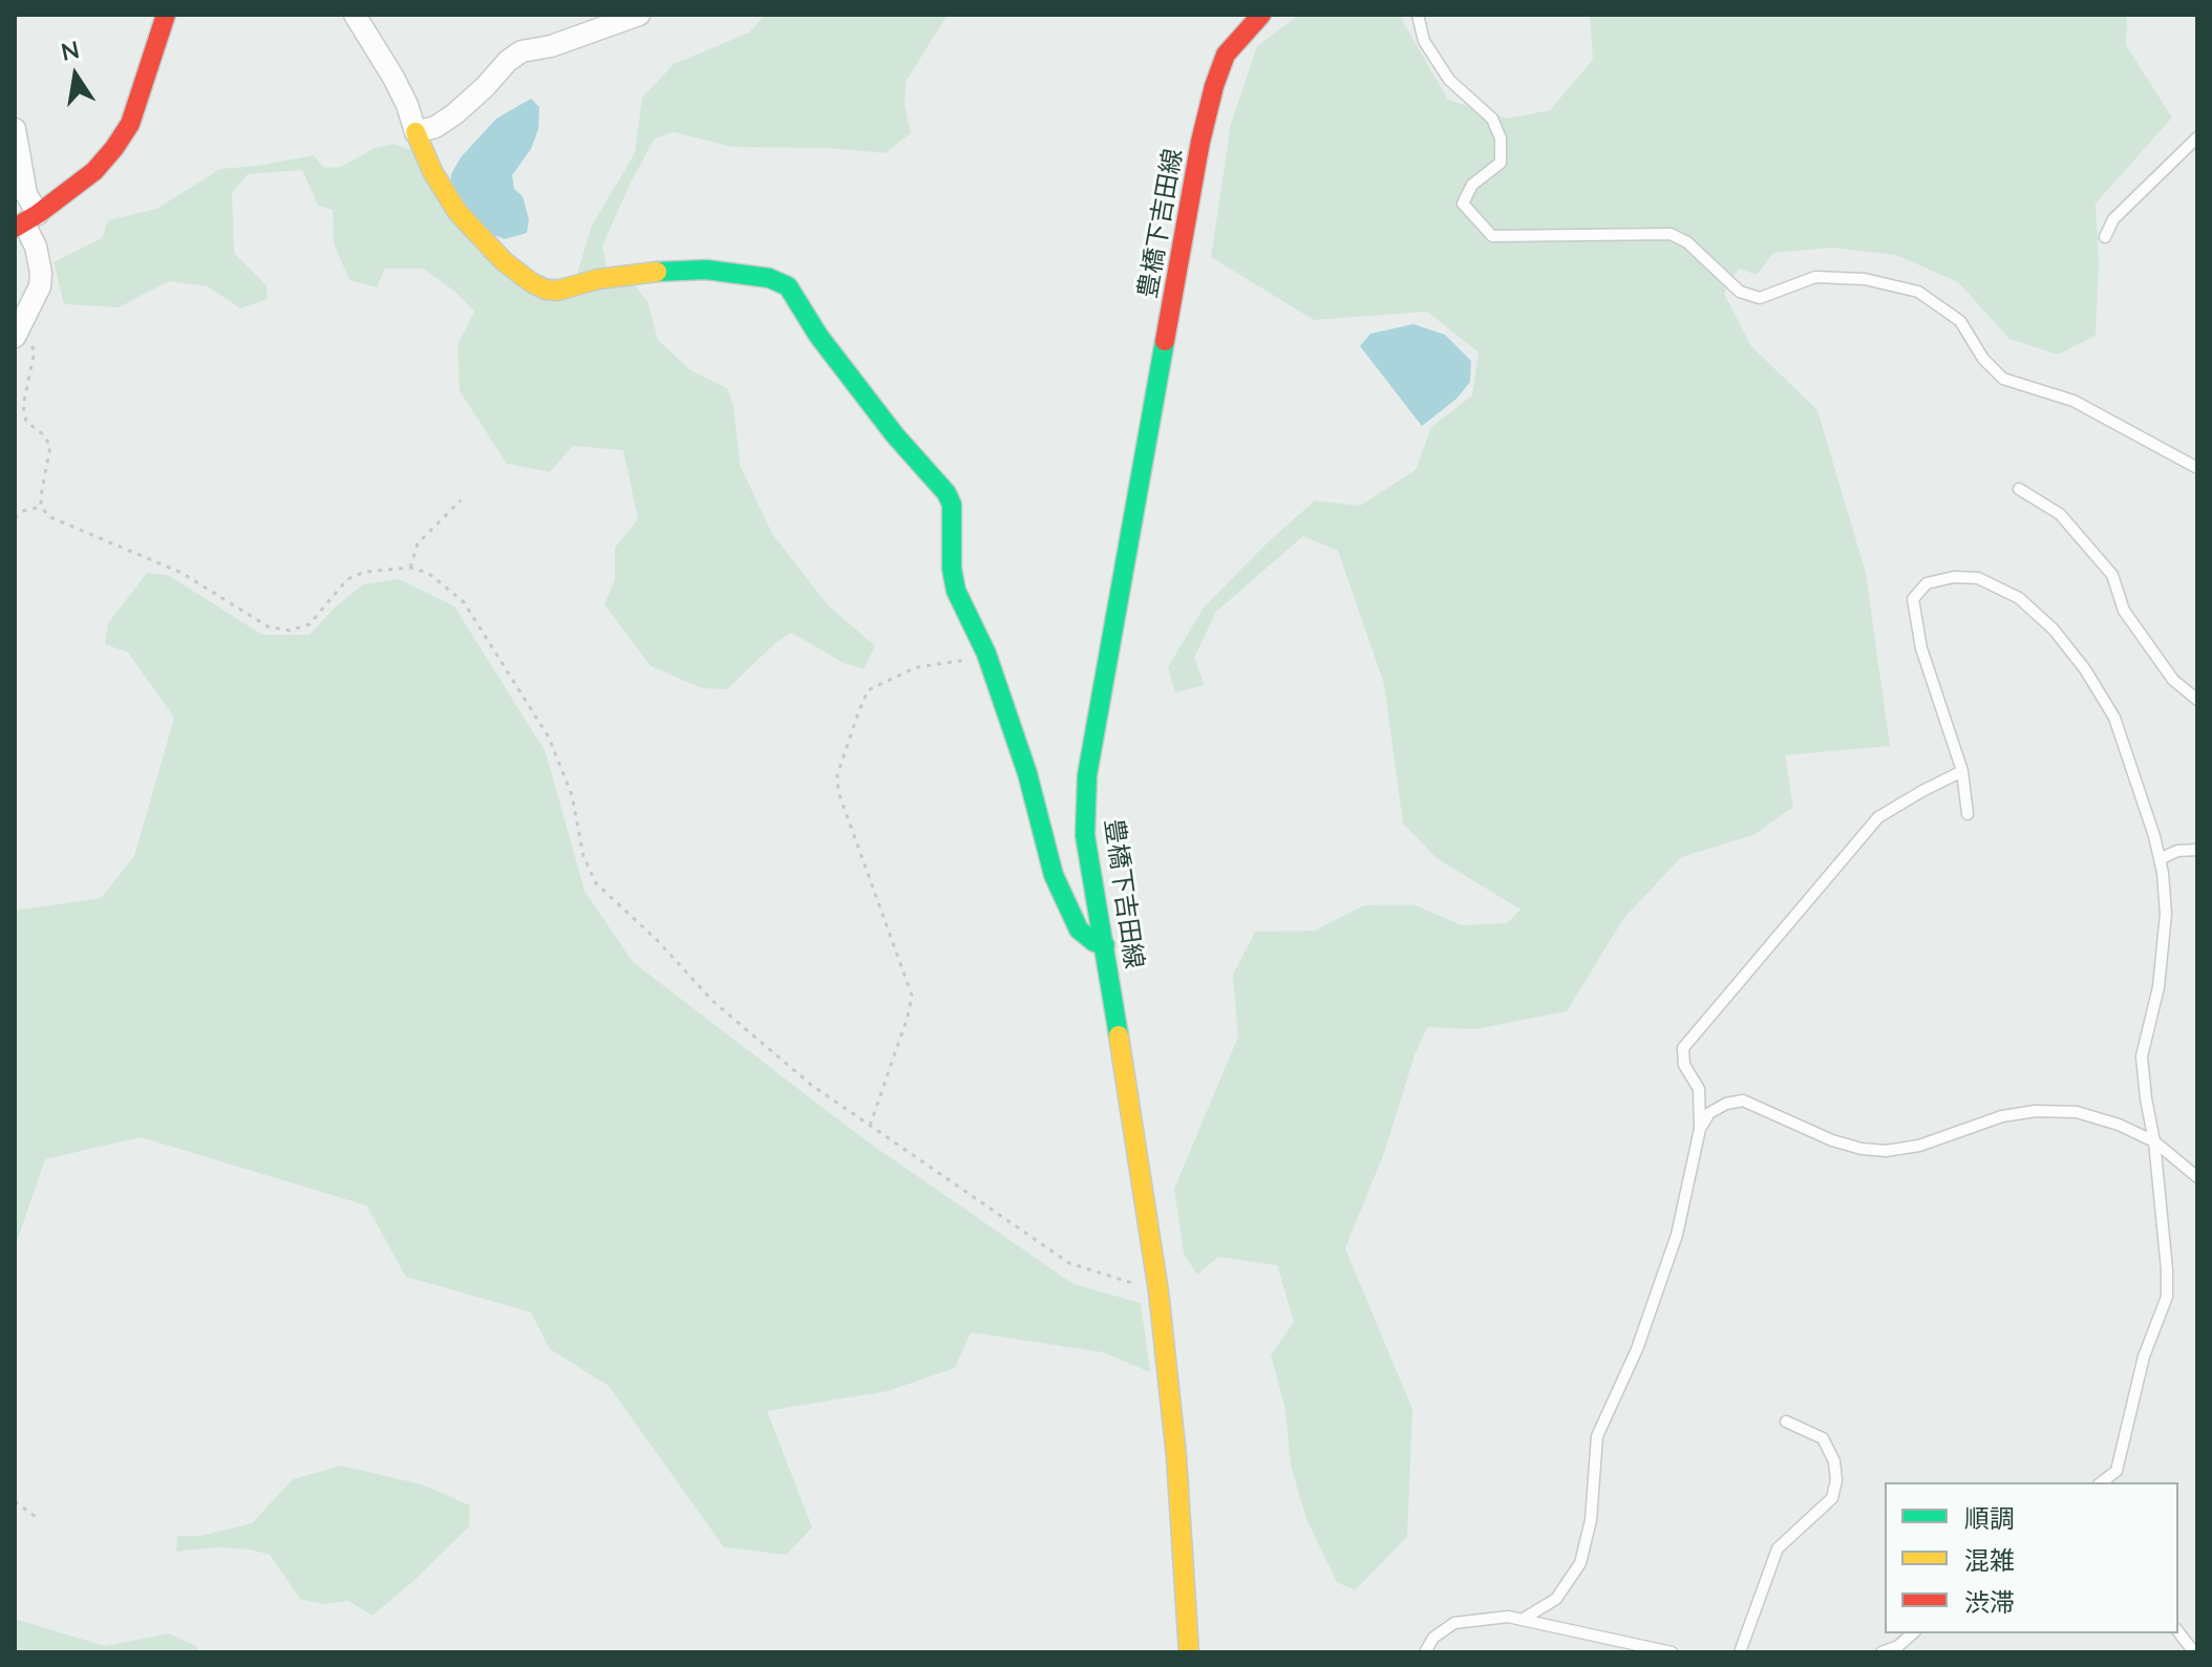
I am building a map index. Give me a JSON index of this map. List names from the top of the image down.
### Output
{
  "streets": {
    "main road": ["豊橋下吉田線"]
  },
  "legend": ["順調", "混雑", "渋滞"],
  "north": "top"
}
